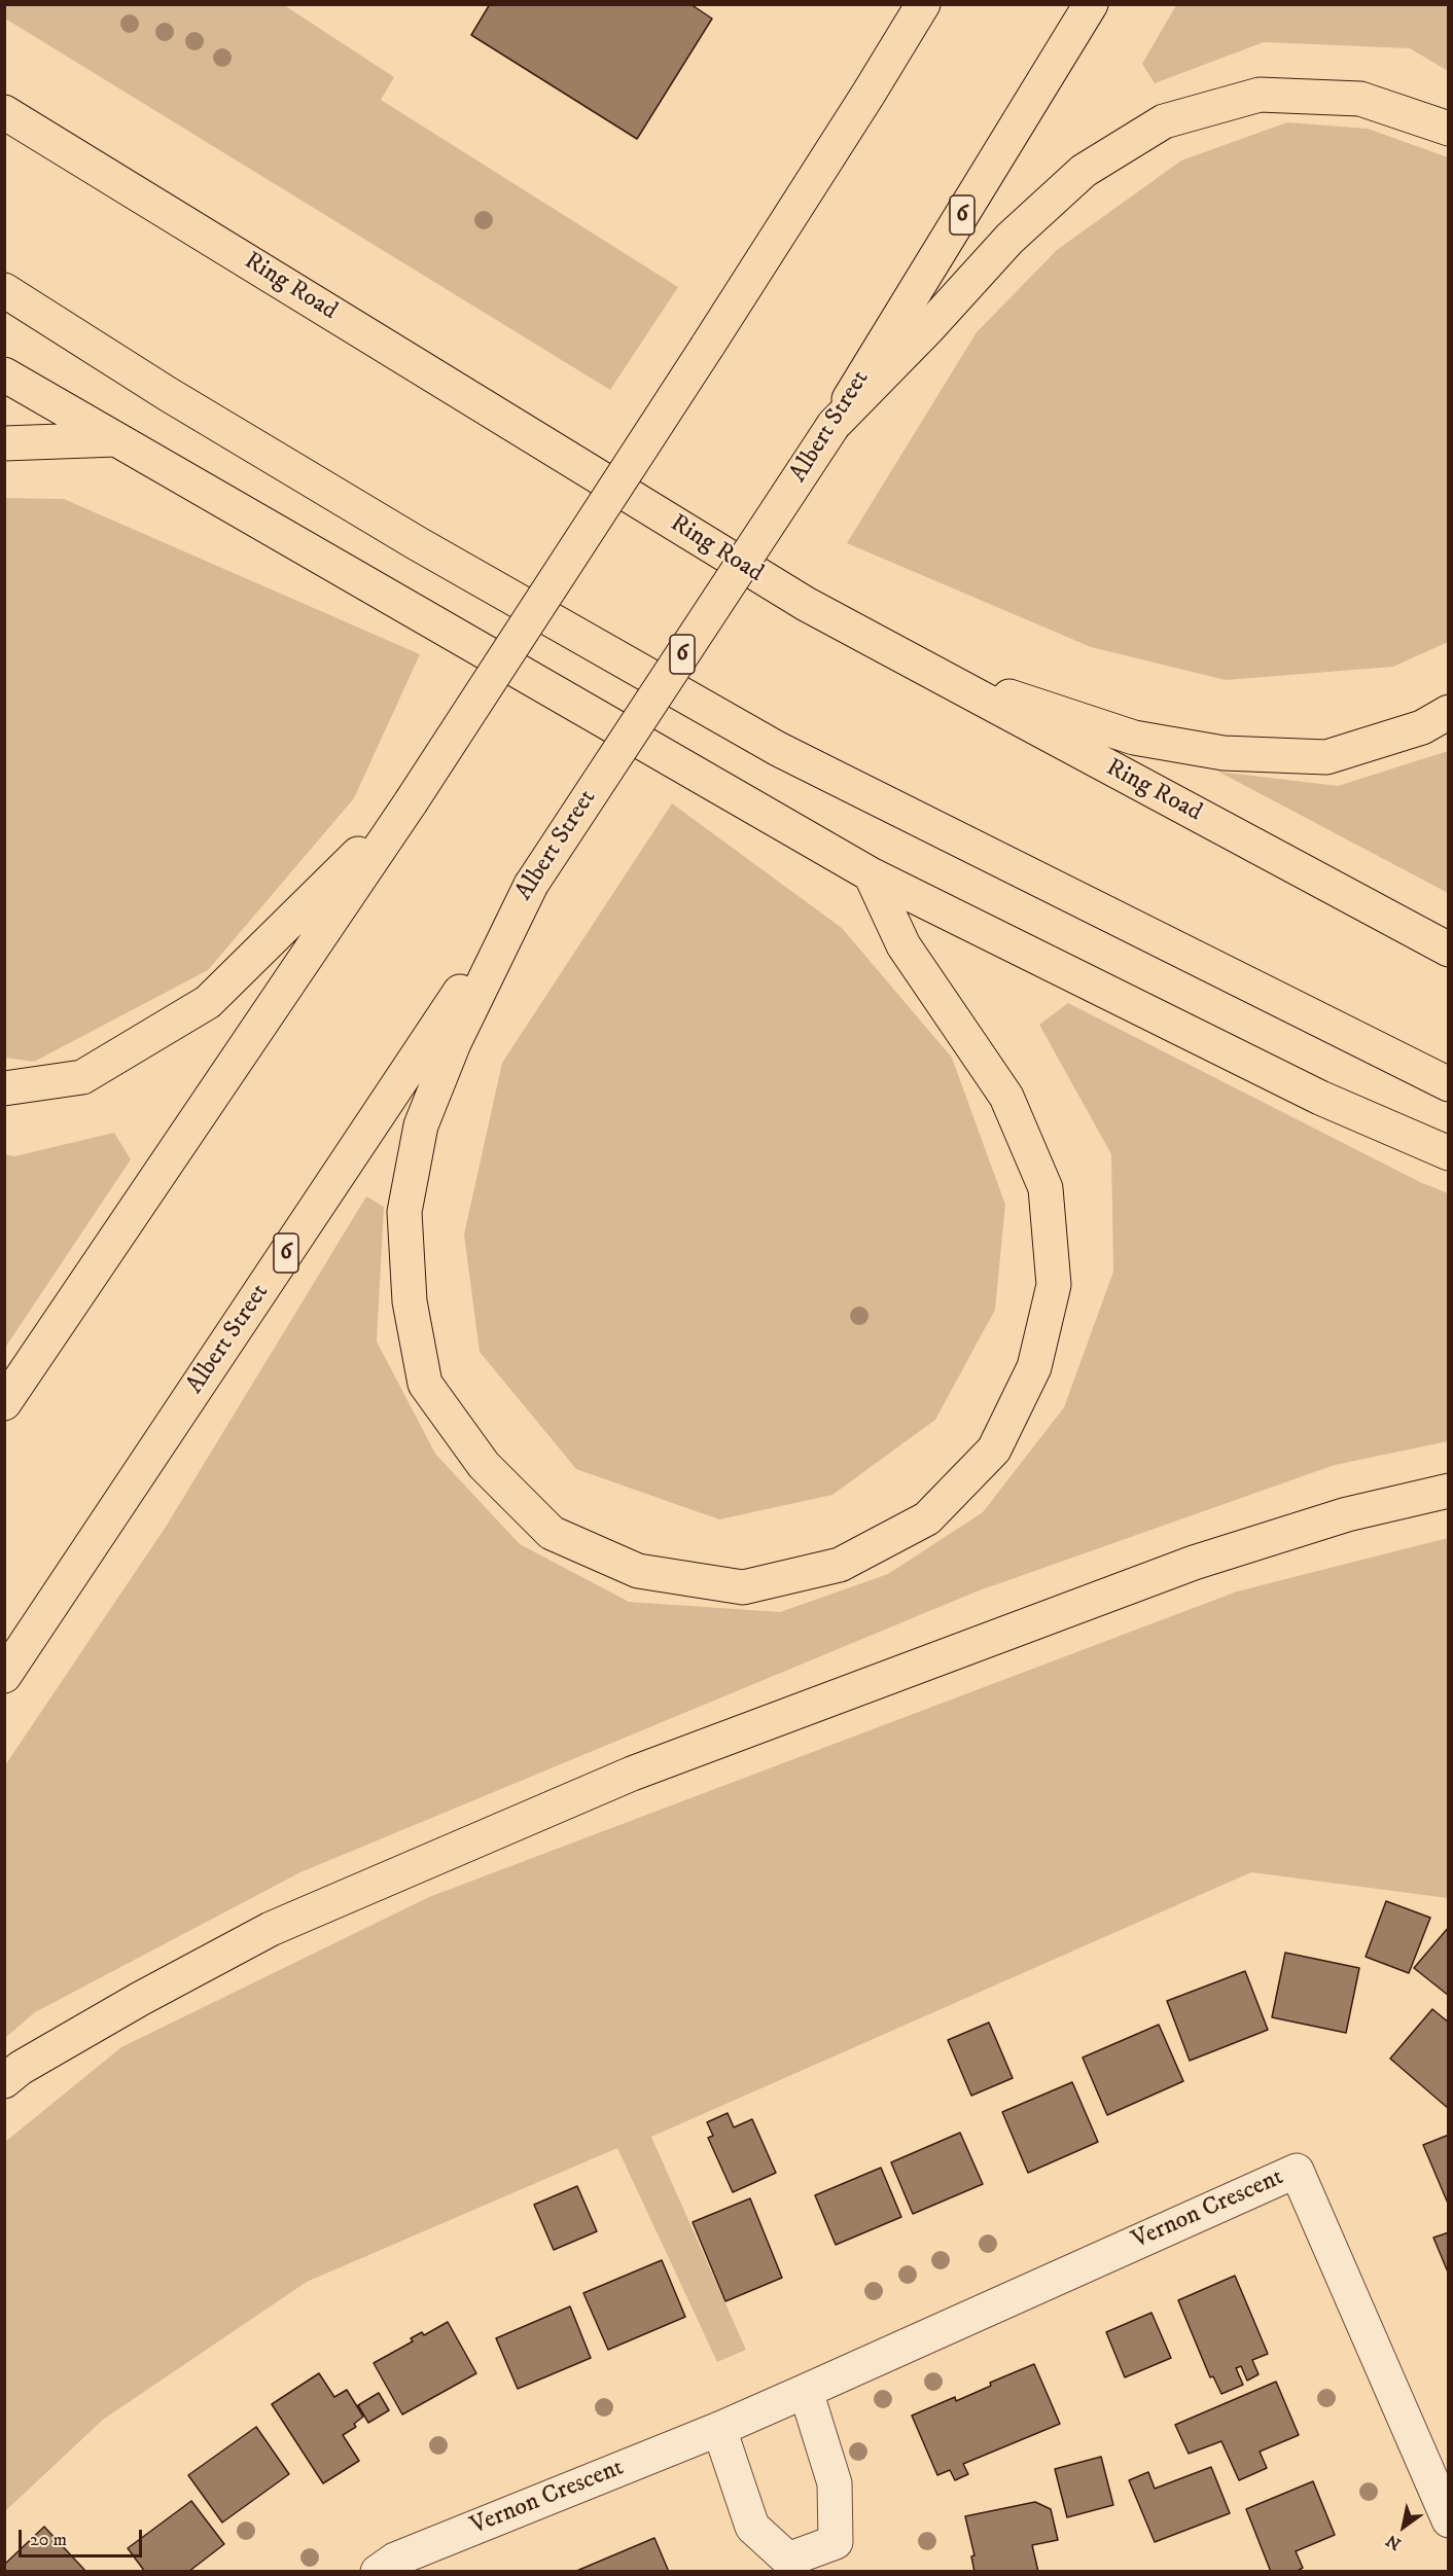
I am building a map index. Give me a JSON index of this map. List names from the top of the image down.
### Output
{
  "streets": {
    "main road": ["6", "Ring Road", "Albert Street"],
    "street": ["Vernon Crescent"]
  },
  "scale_bar": "20 m",
  "north": "bottom left"
}
